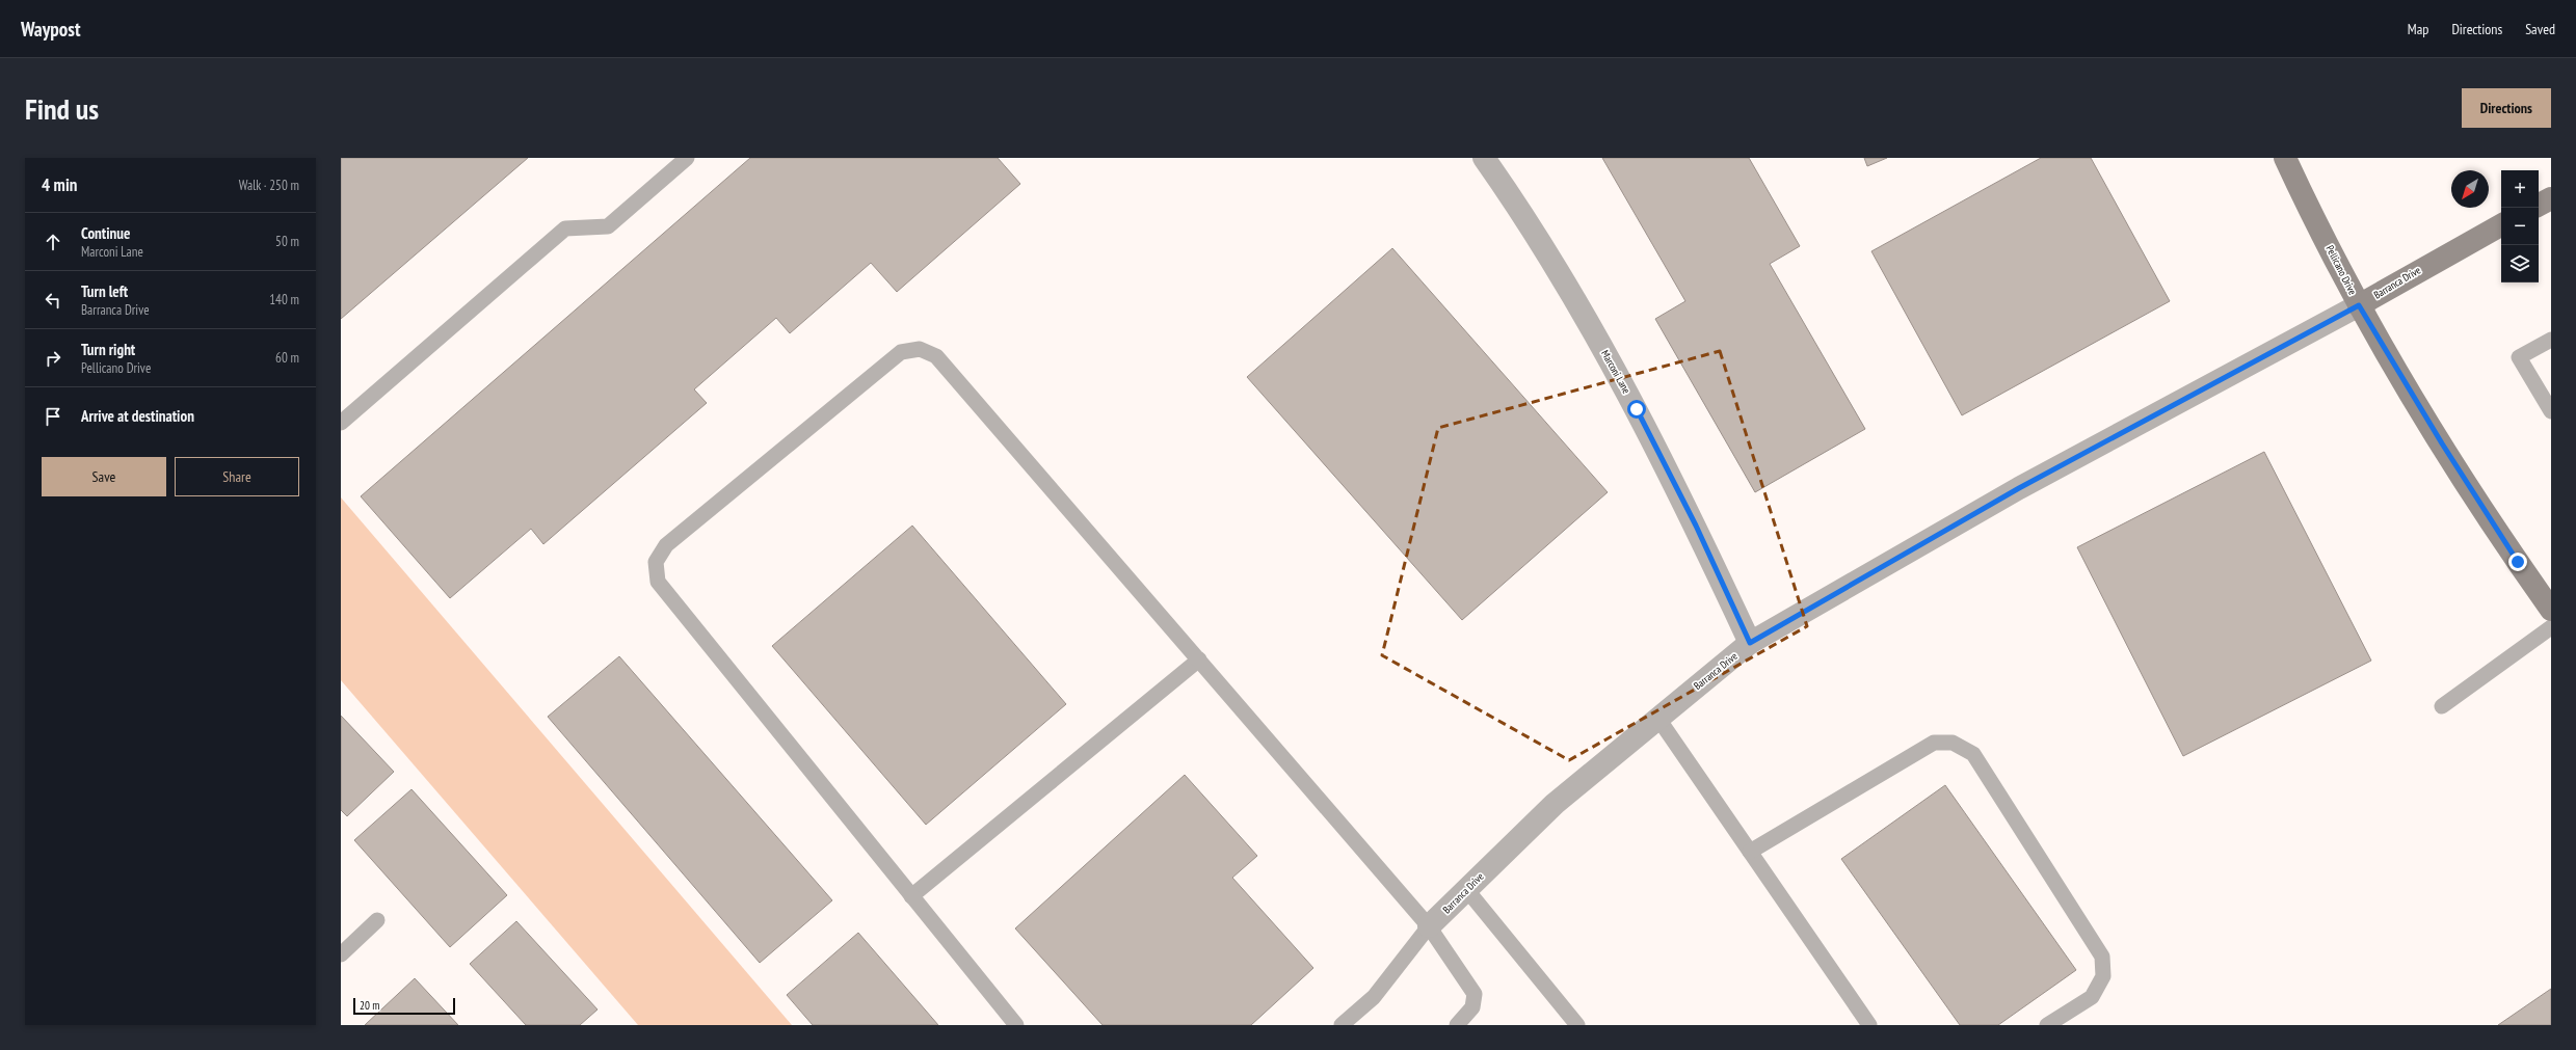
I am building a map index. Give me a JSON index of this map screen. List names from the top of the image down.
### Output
{
  "streets": {
    "street": ["Pellicano Drive", "Barranca Drive", "Marconi Lane"]
  },
  "crossings": [
    ["Pellicano Drive", "Barranca Drive"],
    ["Barranca Drive", "Marconi Lane"]
  ],
  "scale_bar": "20 m",
  "north": "bottom left",
  "page": {
    "header": "Waypost",
    "nav": ["Map", "Directions", "Saved"],
    "buttons": [
      "Directions",
      ["Save", "Share"]
    ],
    "title": "Find us",
    "heading": ["4 min", "Walk · 250 m"],
    "map_buttons": ["+", "−"],
    "list": [
      ["Continue", "Marconi Lane", "50 m"],
      ["Turn left", "Barranca Drive", "140 m"],
      ["Turn right", "Pellicano Drive", "60 m"],
      "Arrive at destination"
    ],
    "scale": "20 m"
  }
}
